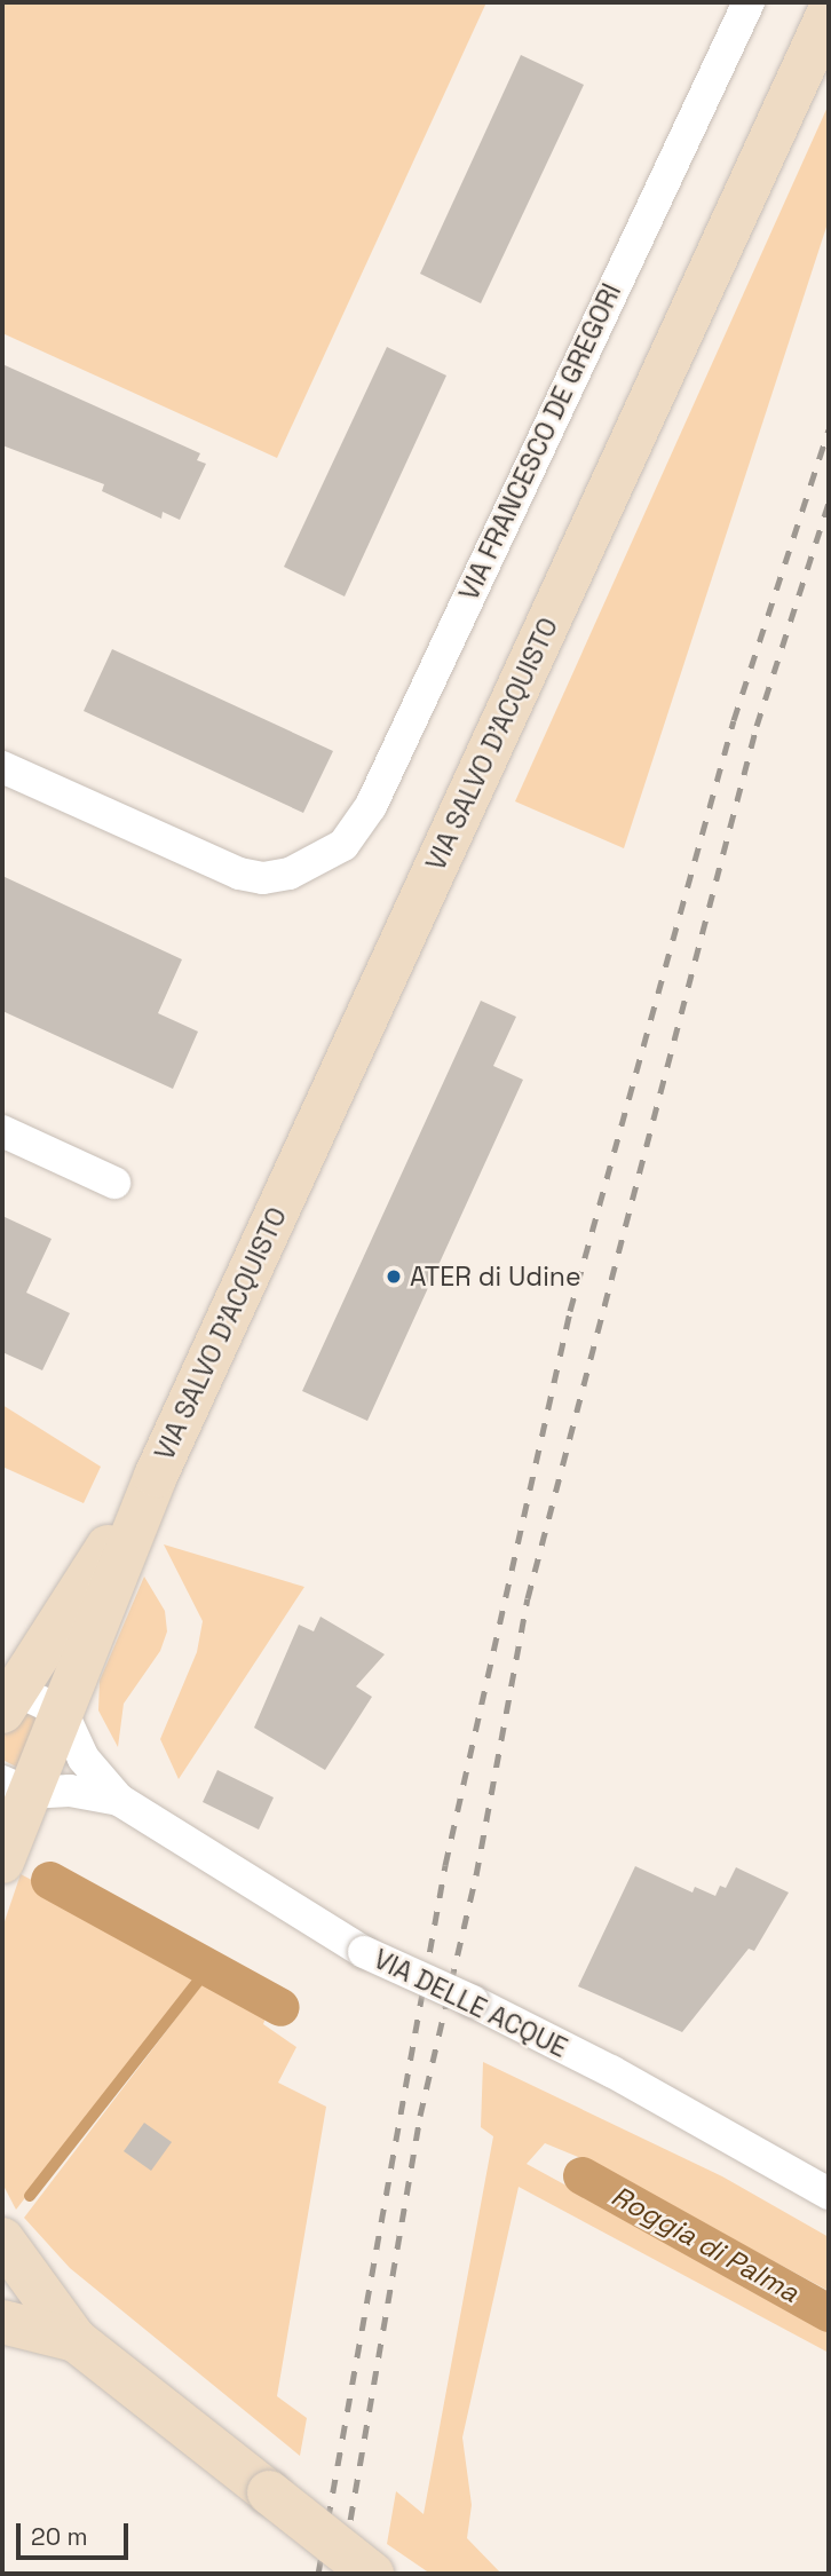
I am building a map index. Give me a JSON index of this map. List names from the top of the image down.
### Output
{
  "streets": {
    "street": ["VIA FRANCESCO DE GREGORI", "VIA SALVO D'ACQUISTO", "VIA DELLE ACQUE"]
  },
  "crossings": [
    ["VIA SALVO D'ACQUISTO", "VIA DELLE ACQUE"]
  ],
  "water": ["Roggia di Palma"],
  "places": ["ATER di Udine"],
  "scale_bar": "20 m"
}
